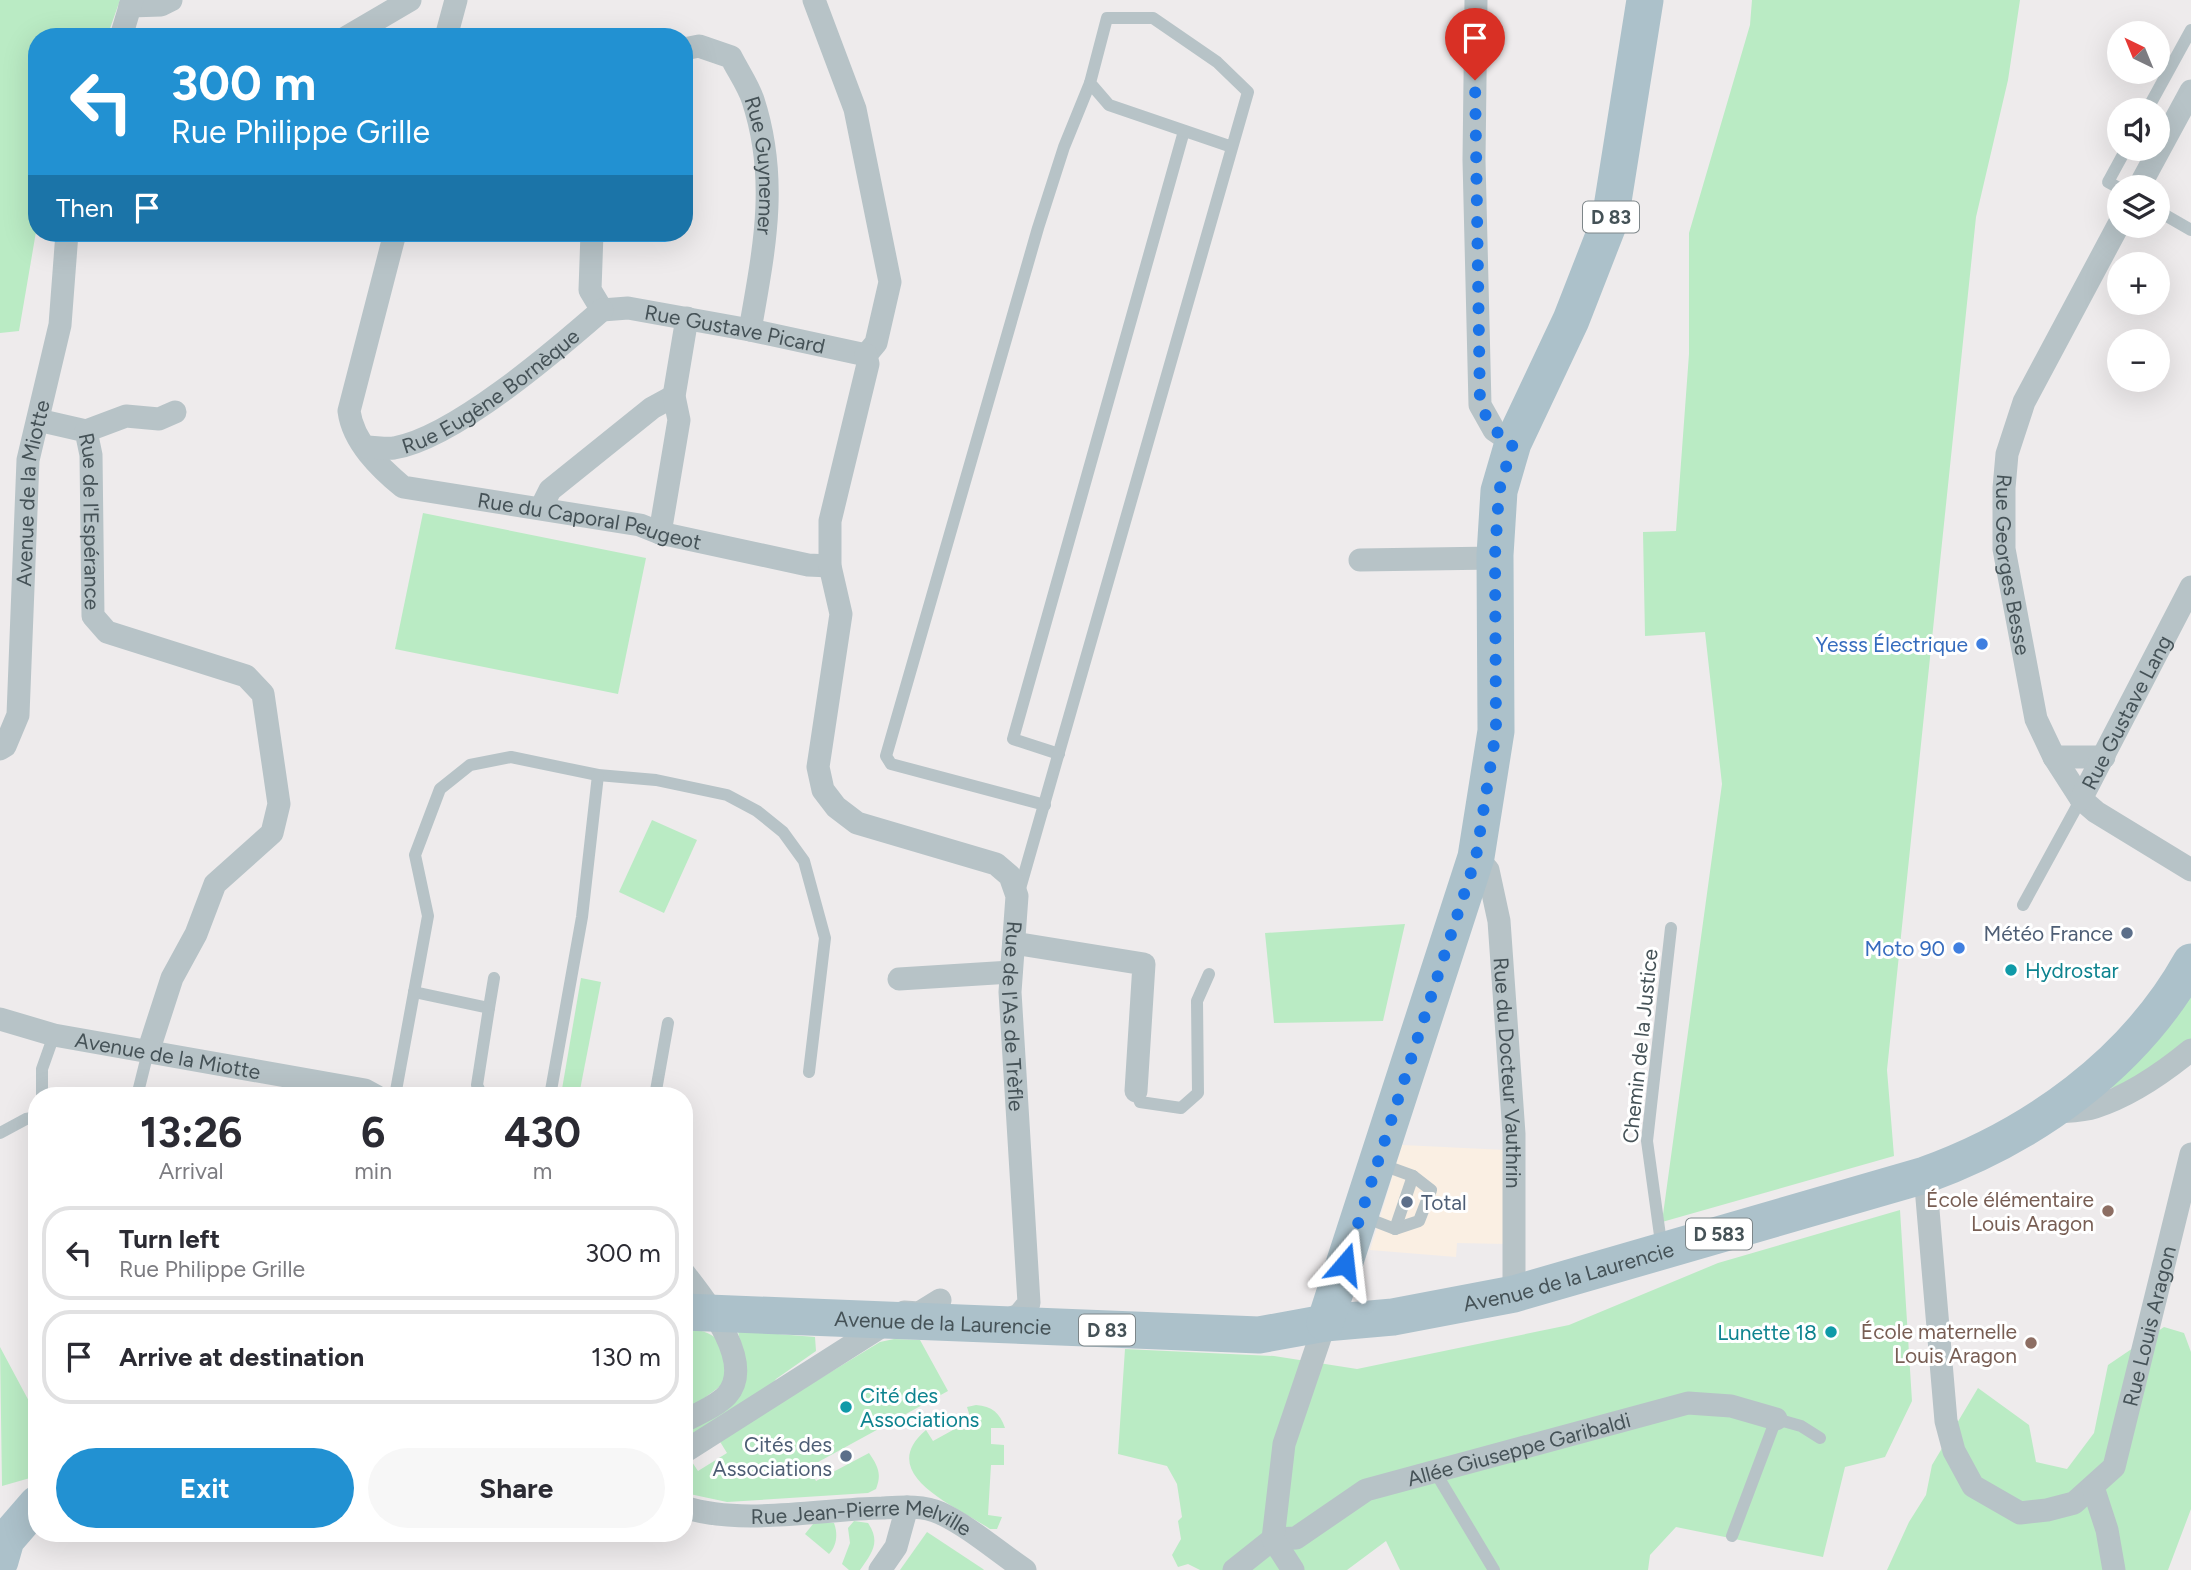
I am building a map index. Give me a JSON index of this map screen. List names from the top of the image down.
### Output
{
  "streets": {
    "main road": ["D 83", "D 583", "Avenue de la Laurencie"],
    "street": [
      "Rue Guynemer",
      "Rue Gustave Picard",
      "Rue Eugène Bornèque",
      "Avenue de la Miotte",
      "Rue du Caporal Peugeot",
      "Rue de l'Espérance",
      "Rue Georges Besse",
      "Rue Gustave Lang",
      "Rue de l'As de Trèfle",
      "Rue du Docteur Vauthrin",
      "Rue Louis Aragon",
      "Allée Giuseppe Garibaldi",
      "Rue Jean-Pierre Melville"
    ],
    "lane": ["Chemin de la Justice"]
  },
  "crossings": [
    ["Rue Guynemer", "Rue Gustave Picard"],
    ["D 83", "Rue du Docteur Vauthrin"],
    ["D 83", "Avenue de la Laurencie"],
    ["Rue Gustave Picard", "Rue Eugène Bornèque"],
    ["Rue Gustave Picard", "Rue de l'As de Trèfle"],
    ["Rue Eugène Bornèque", "Rue du Caporal Peugeot"],
    ["Avenue de la Miotte", "Rue de l'Espérance"],
    ["Rue du Caporal Peugeot", "Rue de l'As de Trèfle"],
    ["Rue Georges Besse", "Rue Gustave Lang"],
    ["Rue de l'As de Trèfle", "Avenue de la Laurencie"],
    ["Chemin de la Justice", "Avenue de la Laurencie"],
    ["Rue du Docteur Vauthrin", "Avenue de la Laurencie"],
    ["D 583", "Avenue de la Laurencie"],
    ["Avenue de la Laurencie", "Rue Louis Aragon"]
  ],
  "places": [
    "Yesss Électrique",
    "Météo France",
    "Moto 90",
    "Hydrostar",
    "Total",
    "École élémentaire Louis Aragon",
    "Lunette 18",
    "École maternelle Louis Aragon",
    "Cité des Associations",
    "Cités des Associations"
  ],
  "north": "top left",
  "page": {
    "map_buttons": ["+", "−"],
    "turn": ["300 m", "Rue Philippe Grille"],
    "then": "Then",
    "eta": [
      "13:26",
      "Arrival",
      "6",
      "min",
      "430",
      "m"
    ],
    "list": [
      {
        "name": "Turn left",
        "note": "Rue Philippe Grille",
        "value": "300 m"
      },
      {
        "name": "Arrive at destination",
        "value": "130 m"
      }
    ],
    "buttons": ["Exit", "Share"]
  }
}
